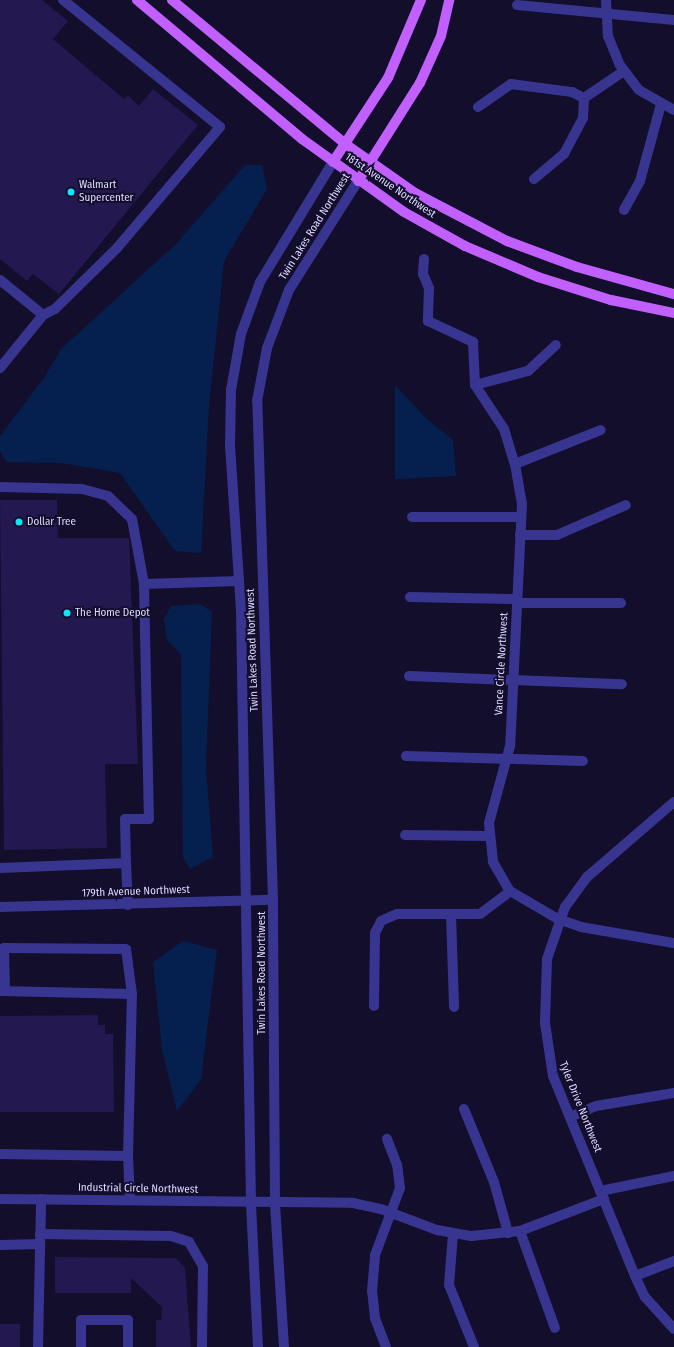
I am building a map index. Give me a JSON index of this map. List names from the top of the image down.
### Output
{
  "streets": {
    "main road": ["181st Avenue Northwest", "Twin Lakes Road Northwest"],
    "street": [
      "Vance Circle Northwest",
      "179th Avenue Northwest",
      "Tyler Drive Northwest",
      "Industrial Circle Northwest"
    ]
  },
  "crossings": [
    ["181st Avenue Northwest", "Twin Lakes Road Northwest"],
    ["Twin Lakes Road Northwest", "179th Avenue Northwest"],
    ["Twin Lakes Road Northwest", "Industrial Circle Northwest"],
    ["Vance Circle Northwest", "Tyler Drive Northwest"],
    ["Tyler Drive Northwest", "Industrial Circle Northwest"]
  ],
  "places": ["Walmart Supercenter", "Dollar Tree", "The Home Depot"]
}
